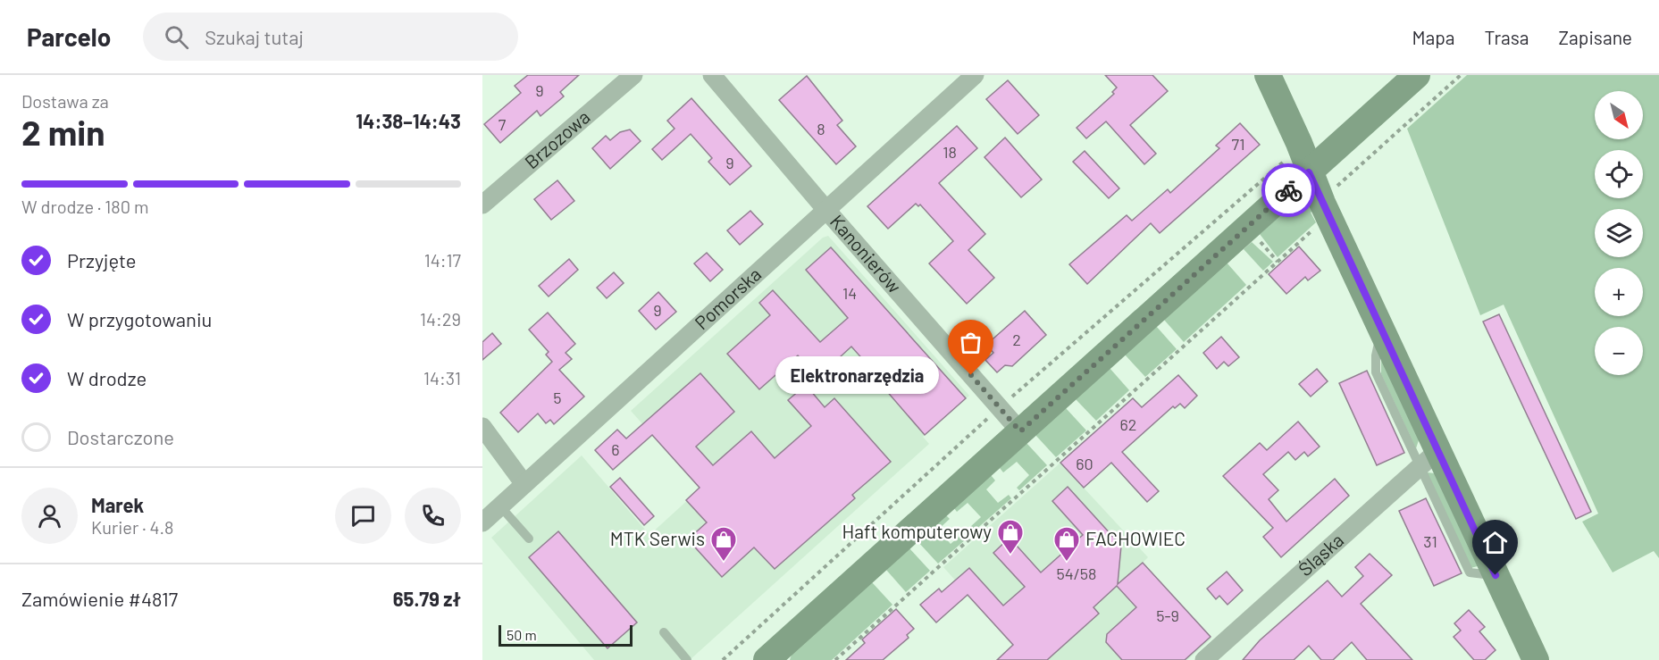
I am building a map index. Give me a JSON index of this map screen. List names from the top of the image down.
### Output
{
  "streets": {
    "street": [
      "Brzozowa",
      "Kanonierów",
      "Pomorska",
      "Śląska"
    ]
  },
  "crossings": [
    ["Kanonierów", "Pomorska"]
  ],
  "places": {
    "other": ["Elektronarzędzia"],
    "shop": ["Haft komputerowy", "MTK Serwis", "FACHOWIEC"]
  },
  "house_numbers": [
    "9",
    "7",
    "8",
    "71",
    "18",
    "9",
    "14",
    "9",
    "2",
    "5",
    "62",
    "6",
    "60",
    "31",
    "54/58",
    "5-9"
  ],
  "scale_bar": "50 m",
  "north": "bottom right",
  "page": {
    "header": "Parcelo",
    "search": "Szukaj tutaj",
    "nav": ["Mapa", "Trasa", "Zapisane"],
    "heading": ["2 min", "Dostawa za", "14:38–14:43"],
    "panel": [
      "Marek",
      "Kurier · 4.8",
      "Zamówienie #4817",
      "65.79 zł"
    ],
    "map_buttons": ["+", "−"],
    "bar": "W drodze · 180 m",
    "list": [
      ["Przyjęte", "14:17"],
      ["W przygotowaniu", "14:29"],
      ["W drodze", "14:31"],
      "Dostarczone"
    ],
    "bubble": "Elektronarzędzia",
    "scale": "50 m"
  }
}
